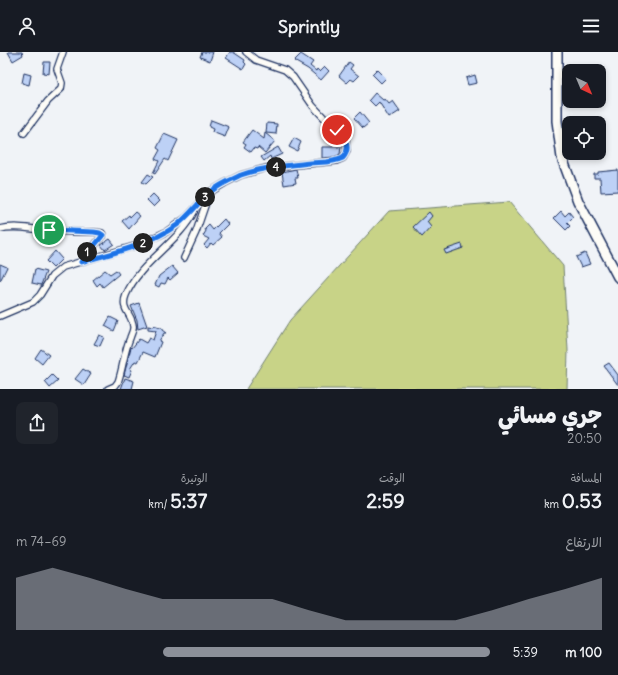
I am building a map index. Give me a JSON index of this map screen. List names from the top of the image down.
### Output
{
  "north": "bottom right",
  "page": {
    "header": "Sprintly",
    "pins": [
      "4",
      "3",
      "2",
      "1"
    ],
    "heading": ["جري مسائي", "20:50"],
    "stats": [
      ["المسافة", "0.53 km"],
      ["الوقت", "2:59"],
      ["الوتيرة", "5:37 /km"]
    ],
    "chart": ["الارتفاع", "69–74 m"],
    "list": [
      {
        "name": "100 m",
        "note": "5:39"
      }
    ]
  }
}
